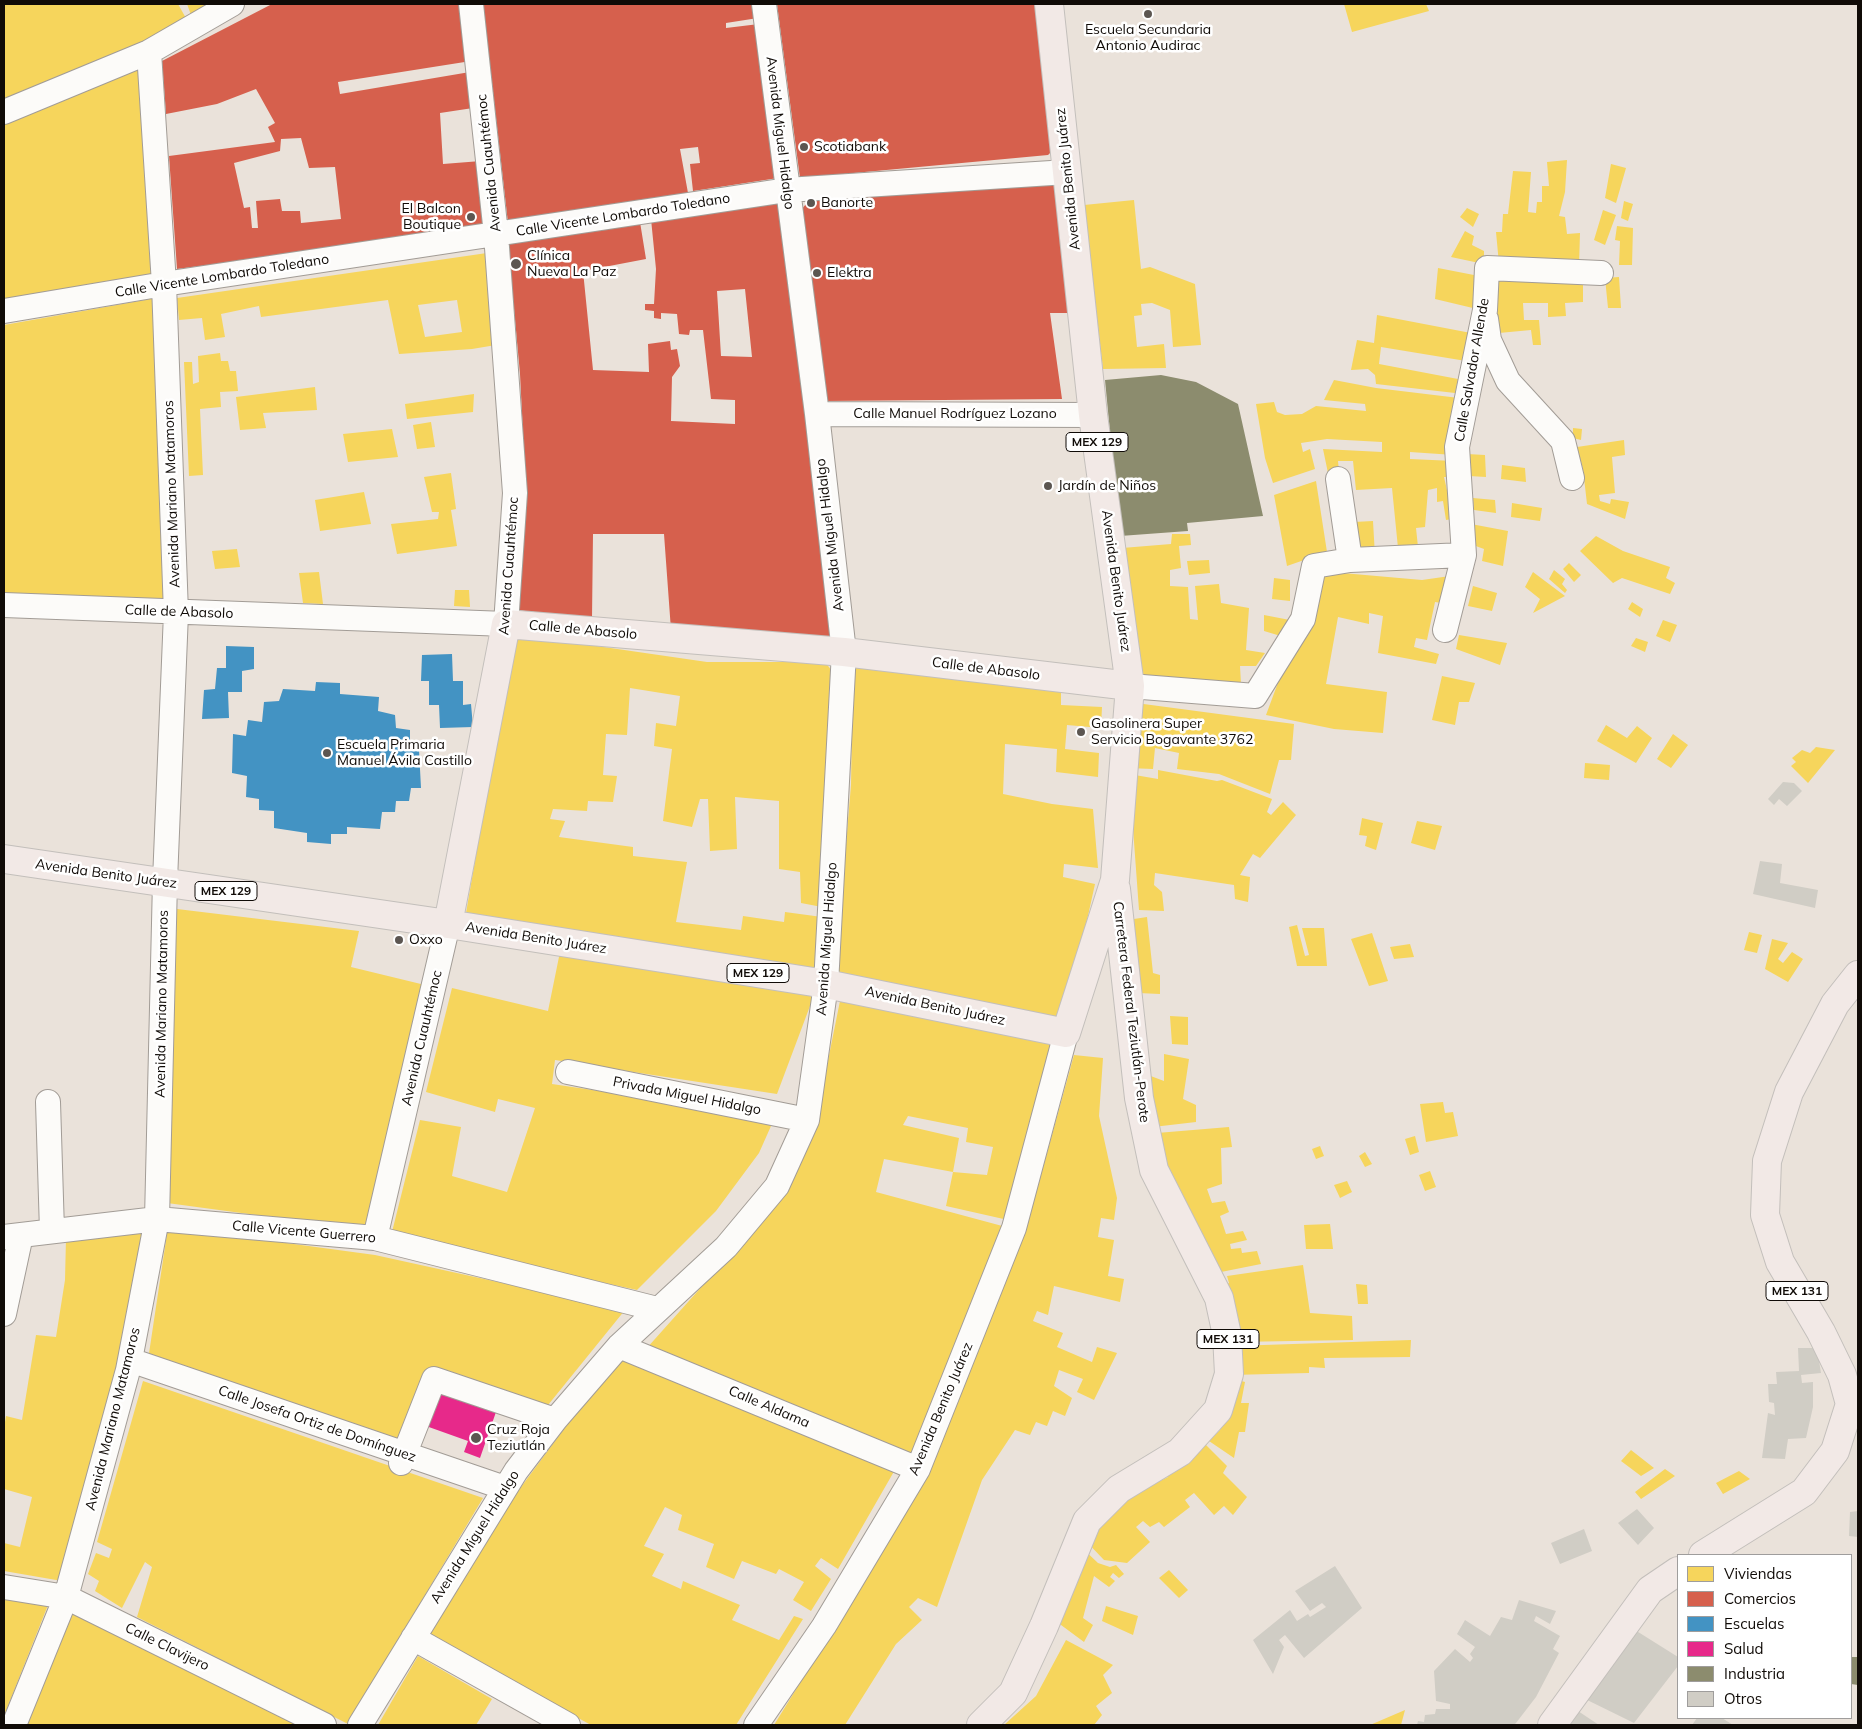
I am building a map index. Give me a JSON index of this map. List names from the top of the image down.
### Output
{
  "streets": {
    "main road": [
      "Avenida Cuauhtémoc",
      "Avenida Benito Juárez",
      "MEX 129",
      "Calle de Abasolo",
      "Carretera Federal Teziutlán-Perote",
      "MEX 131"
    ],
    "street": [
      "Avenida Miguel Hidalgo",
      "Calle Vicente Lombardo Toledano",
      "Calle Salvador Allende",
      "Calle Manuel Rodríguez Lozano",
      "Avenida Mariano Matamoros",
      "Privada Miguel Hidalgo",
      "Calle Vicente Guerrero",
      "Calle Aldama",
      "Calle Josefa Ortiz de Domínguez",
      "Calle Clavijero"
    ]
  },
  "crossings": [
    ["Avenida Miguel Hidalgo", "Avenida Benito Juárez"],
    ["Avenida Miguel Hidalgo", "Calle Vicente Lombardo Toledano"],
    ["Avenida Miguel Hidalgo", "Calle Manuel Rodríguez Lozano"],
    ["Avenida Miguel Hidalgo", "Calle de Abasolo"],
    ["Avenida Miguel Hidalgo", "Privada Miguel Hidalgo"],
    ["Avenida Miguel Hidalgo", "Calle Vicente Guerrero"],
    ["Avenida Miguel Hidalgo", "Calle Aldama"],
    ["Avenida Miguel Hidalgo", "Calle Josefa Ortiz de Domínguez"],
    ["Avenida Cuauhtémoc", "Avenida Benito Juárez"],
    ["Avenida Cuauhtémoc", "Calle Vicente Lombardo Toledano"],
    ["Avenida Cuauhtémoc", "Calle de Abasolo"],
    ["Avenida Cuauhtémoc", "Calle Vicente Guerrero"],
    ["Avenida Benito Juárez", "Calle Vicente Lombardo Toledano"],
    ["Avenida Benito Juárez", "Calle Manuel Rodríguez Lozano"],
    ["Avenida Benito Juárez", "Avenida Mariano Matamoros"],
    ["Avenida Benito Juárez", "Calle de Abasolo"],
    ["Avenida Benito Juárez", "Carretera Federal Teziutlán-Perote"],
    ["Avenida Benito Juárez", "Calle Aldama"],
    ["Calle Vicente Lombardo Toledano", "Avenida Mariano Matamoros"],
    ["Avenida Mariano Matamoros", "Calle de Abasolo"],
    ["Avenida Mariano Matamoros", "Calle Vicente Guerrero"],
    ["Avenida Mariano Matamoros", "Calle Josefa Ortiz de Domínguez"],
    ["Avenida Mariano Matamoros", "Calle Clavijero"]
  ],
  "places": [
    "Escuela Secundaria Antonio Audirac",
    "Scotiabank",
    "Banorte",
    "El Balcon Boutique",
    "Clínica Nueva La Paz",
    "Elektra",
    "Jardín de Niños",
    "Gasolinera Super Servicio Bogavante 3762",
    "Escuela Primaria Manuel Ávila Castillo",
    "Oxxo",
    "Cruz Roja Teziutlán"
  ],
  "legend": [
    "Viviendas",
    "Comercios",
    "Escuelas",
    "Salud",
    "Industria",
    "Otros"
  ]
}
